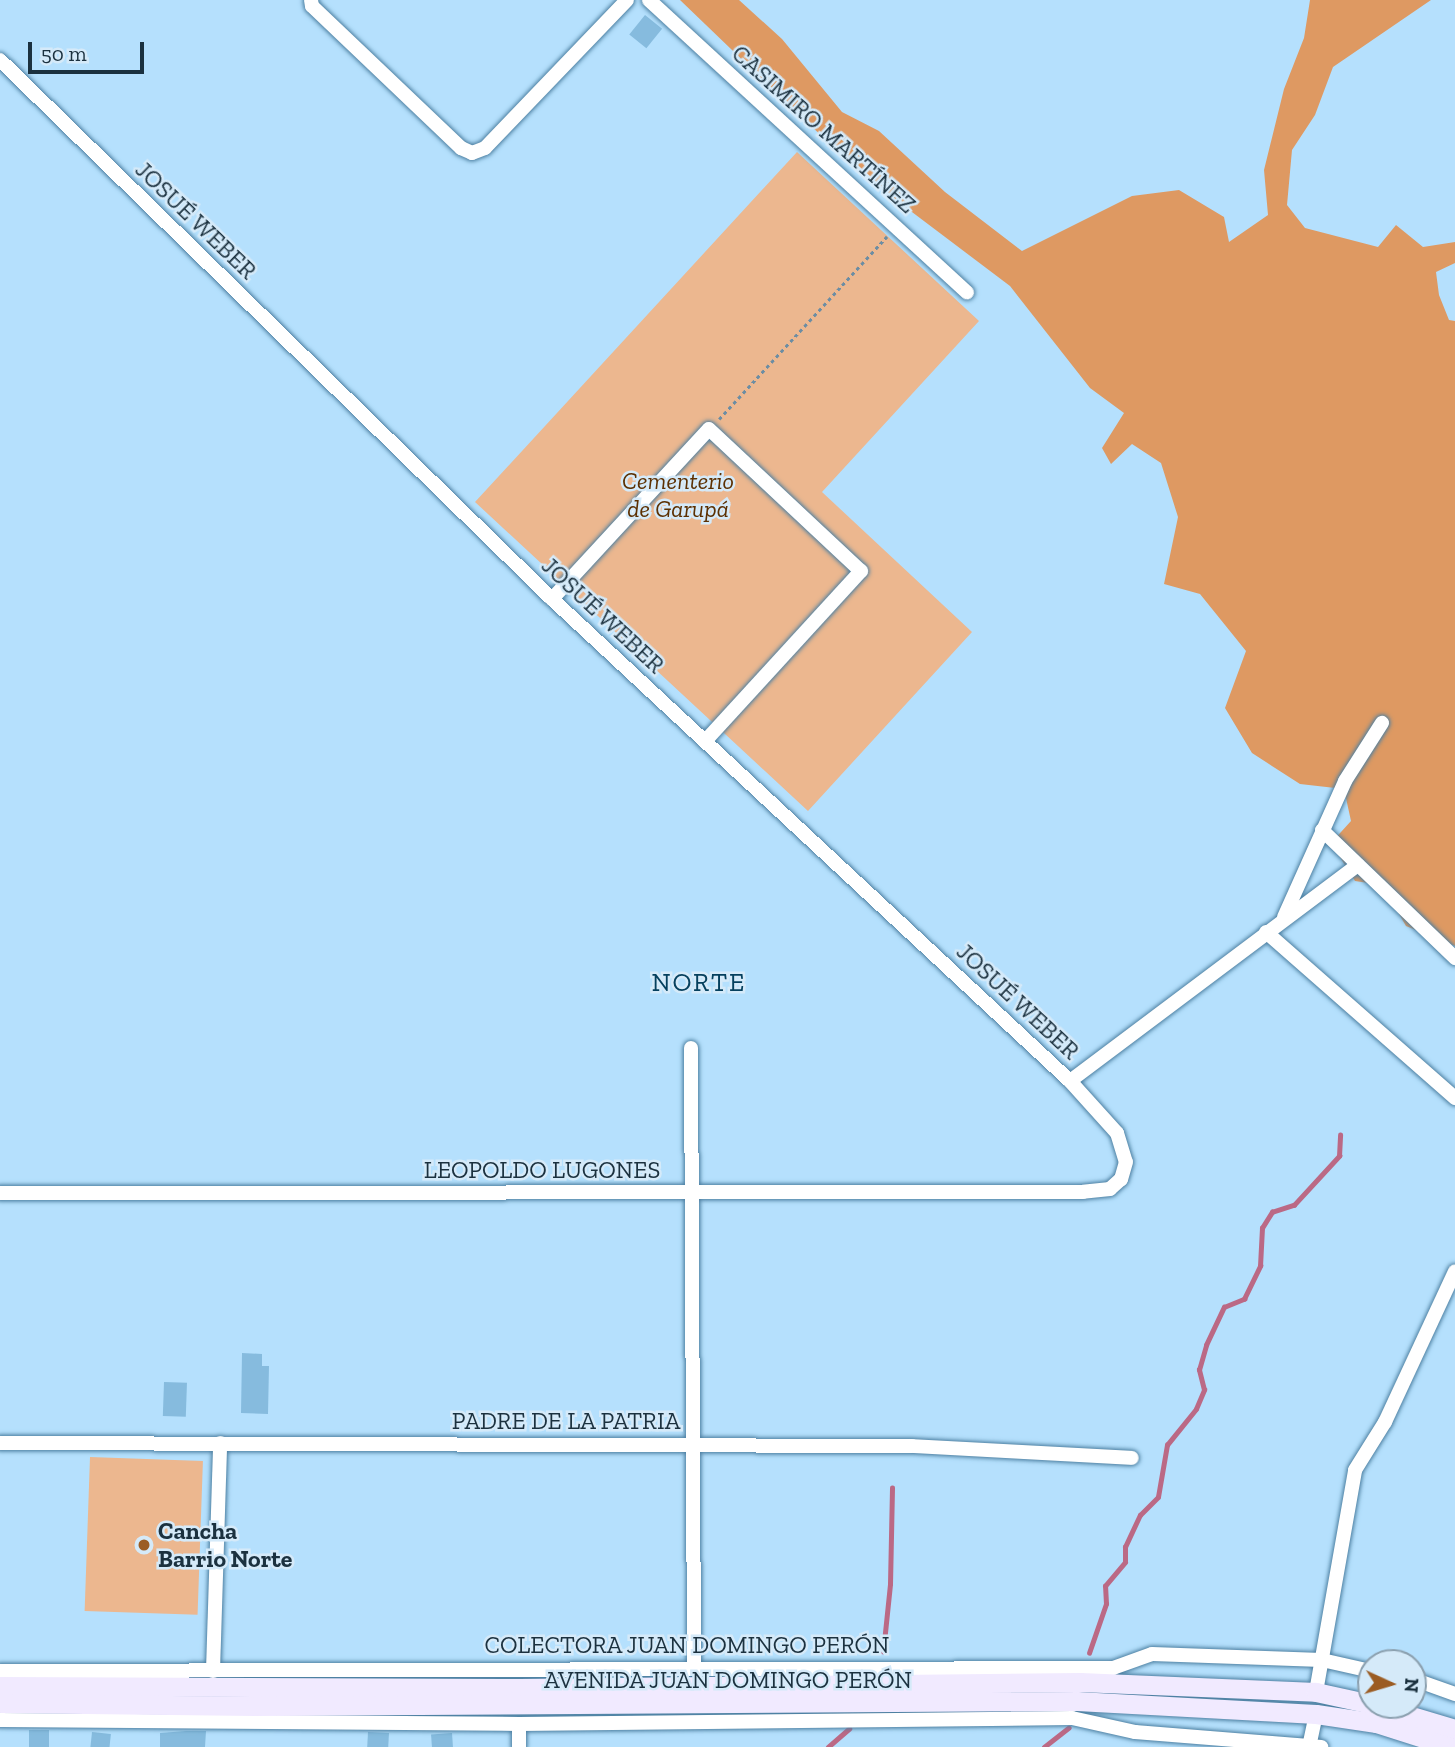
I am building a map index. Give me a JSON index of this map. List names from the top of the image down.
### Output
{
  "streets": {
    "main road": ["AVENIDA JUAN DOMINGO PERÓN"],
    "street": [
      "CASIMIRO MARTÍNEZ",
      "JOSUÉ WEBER",
      "LEOPOLDO LUGONES",
      "PADRE DE LA PATRIA",
      "COLECTORA JUAN DOMINGO PERÓN"
    ]
  },
  "crossings": [
    ["JOSUÉ WEBER", "LEOPOLDO LUGONES"]
  ],
  "districts": ["NORTE"],
  "parks": ["Cementerio de Garupá"],
  "places": ["Cancha Barrio Norte"],
  "scale_bar": "50 m",
  "north": "right"
}
